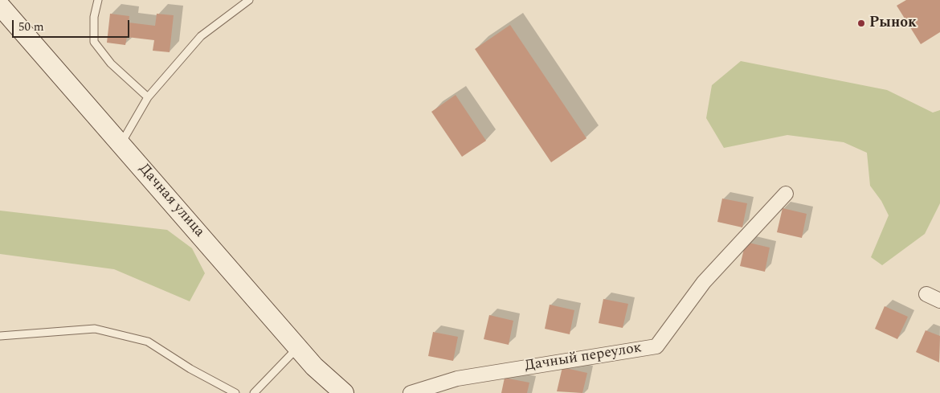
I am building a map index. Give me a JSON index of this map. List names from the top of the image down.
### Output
{
  "streets": {
    "main road": ["Дачная улица"],
    "street": ["Дачный переулок"]
  },
  "places": ["Рынок"],
  "scale_bar": "50 m"
}
